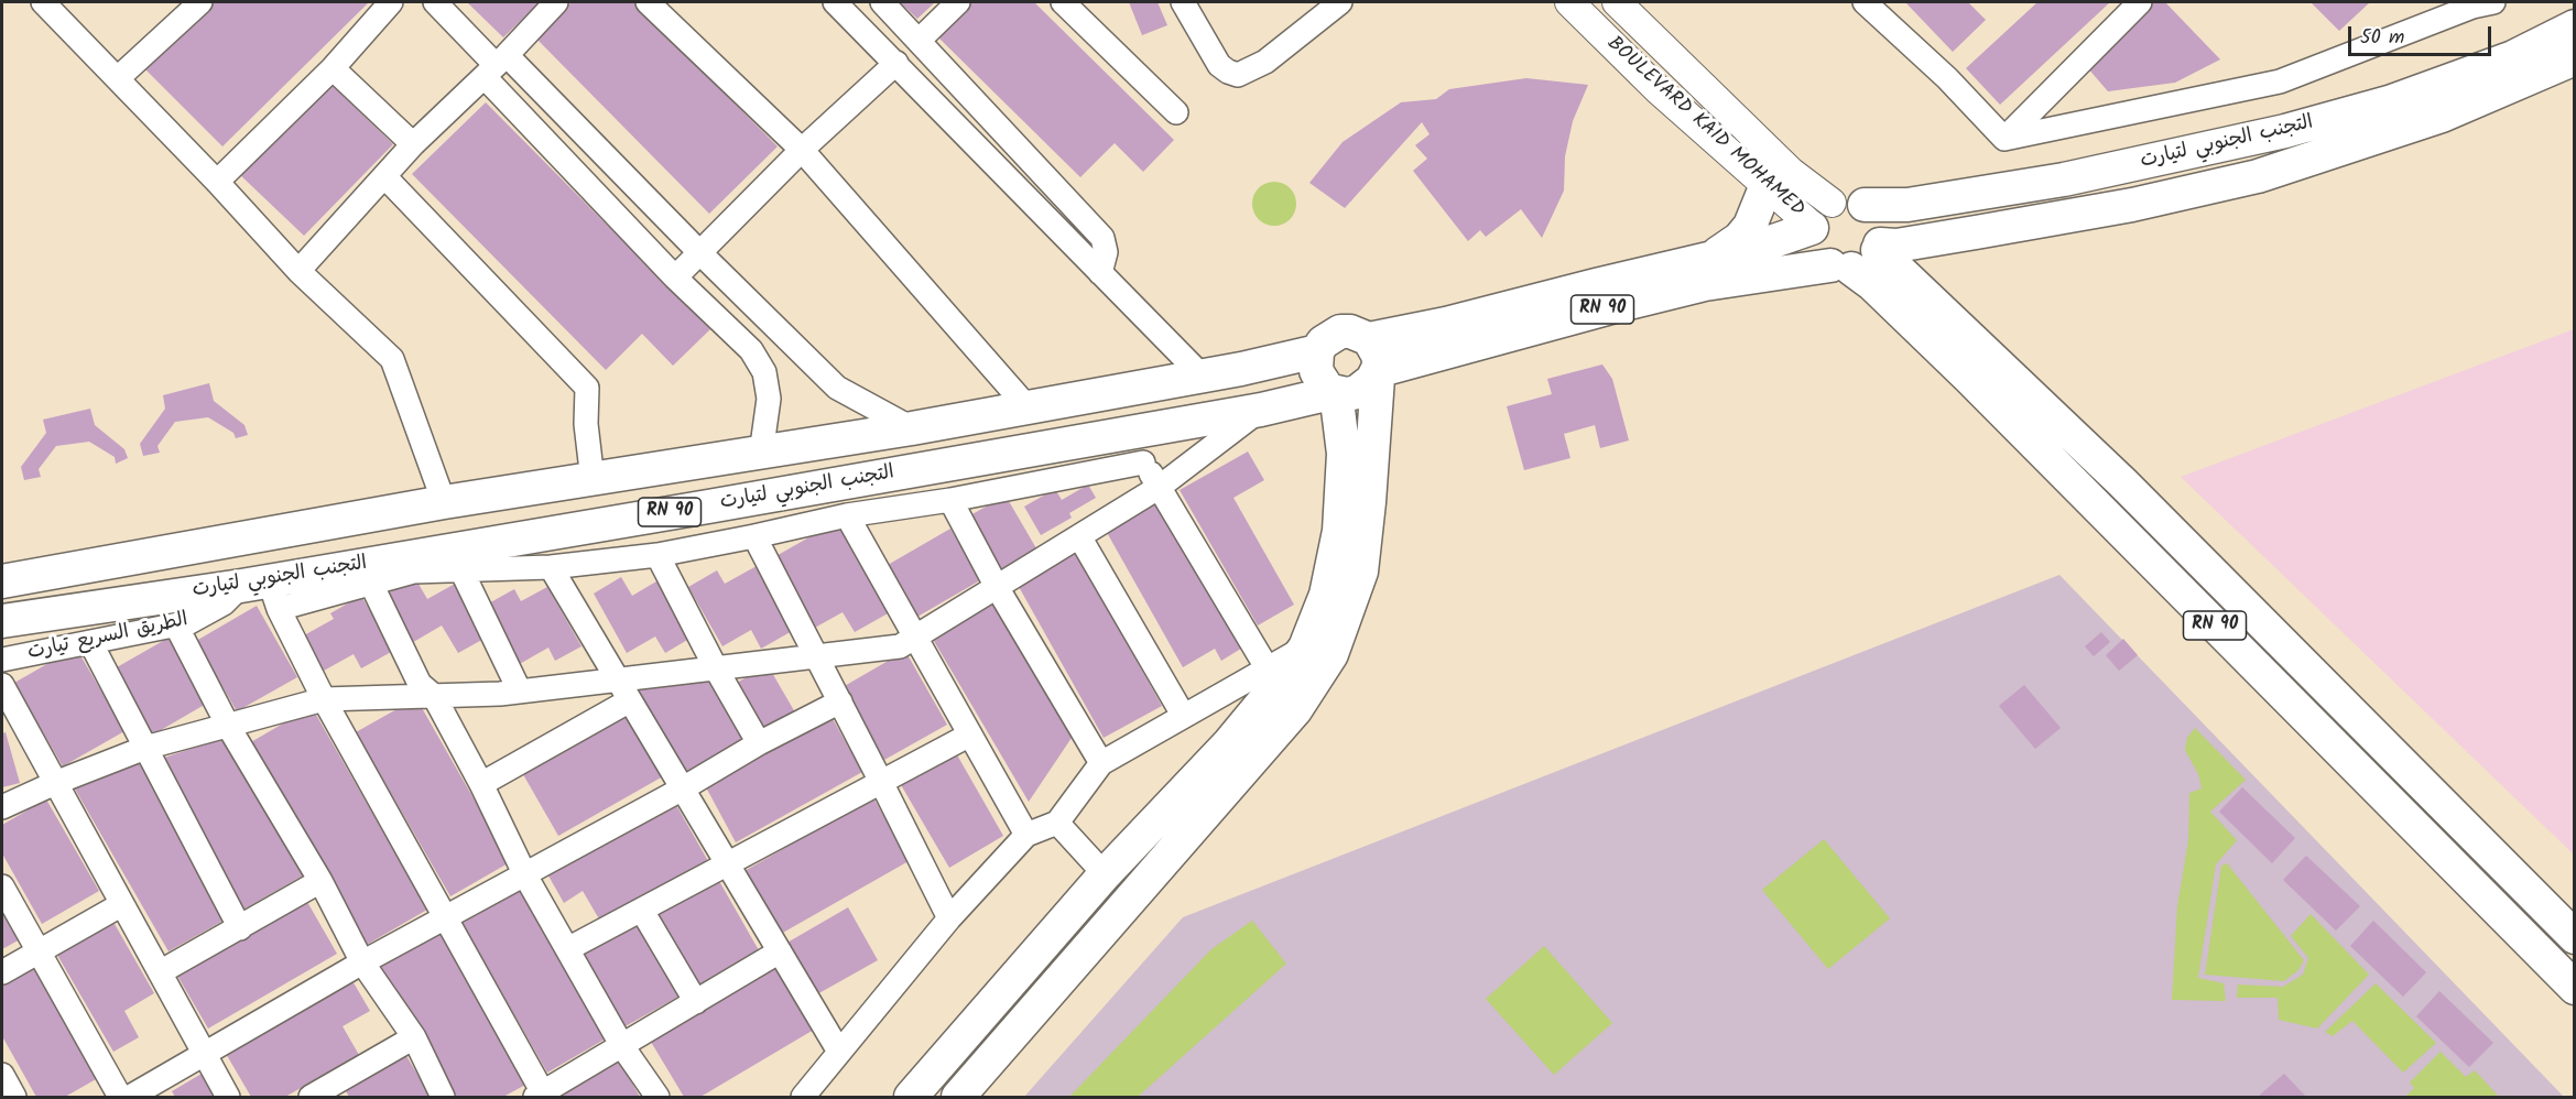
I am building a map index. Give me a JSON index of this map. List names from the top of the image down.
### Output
{
  "streets": {
    "highway": ["التجنب الجنوبي لتيارت", "RN 90"],
    "main road": ["BOULEVARD KAID MOHAMED"],
    "street": ["الطريق السريع تيارت"]
  },
  "crossings": [
    ["BOULEVARD KAID MOHAMED", "التجنب الجنوبي لتيارت"],
    ["BOULEVARD KAID MOHAMED", "RN 90"],
    ["التجنب الجنوبي لتيارت", "RN 90"],
    ["التجنب الجنوبي لتيارت", "الطريق السريع تيارت"]
  ],
  "scale_bar": "50 m"
}
